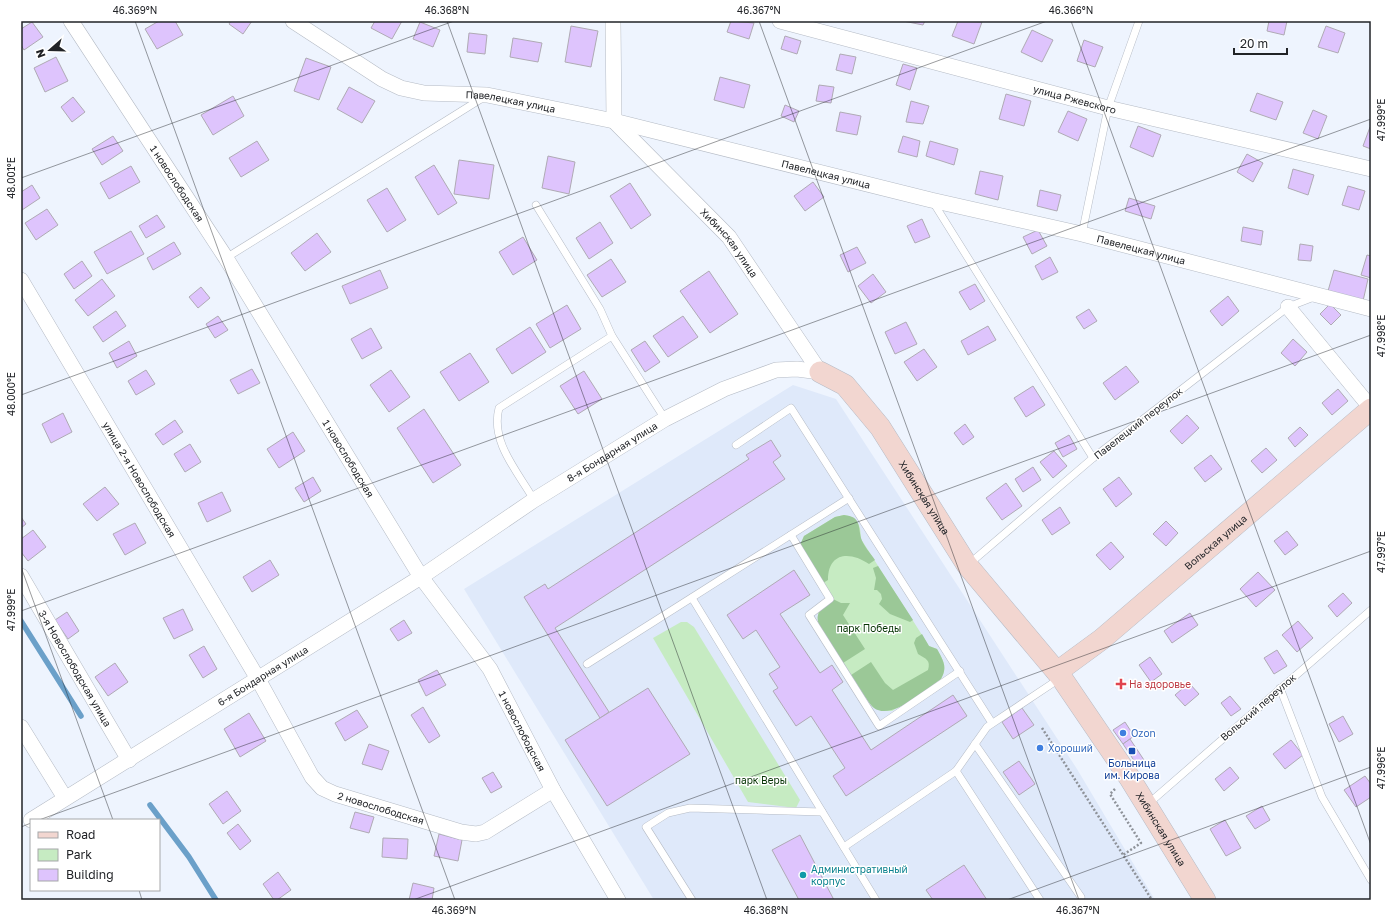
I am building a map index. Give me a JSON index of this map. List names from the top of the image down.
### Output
{
  "streets": {
    "street": [
      "улица Ржевского",
      "Павелецкая улица",
      "1 новослободская",
      "Хибинская улица",
      "8-я Бондарная улица",
      "улица 2-я Новослободская",
      "Вольская улица",
      "3-я Новослободская улица",
      "6-я Бондарная улица",
      "2 новослободская"
    ],
    "lane": ["Павелецкий переулок", "Вольский переулок"]
  },
  "crossings": [
    ["Павелецкая улица", "Хибинская улица"],
    ["Павелецкая улица", "Павелецкий переулок"],
    ["1 новослободская", "8-я Бондарная улица"],
    ["1 новослободская", "6-я Бондарная улица"],
    ["1 новослободская", "2 новослободская"],
    ["Хибинская улица", "Павелецкий переулок"],
    ["Хибинская улица", "8-я Бондарная улица"],
    ["Хибинская улица", "Вольская улица"],
    ["Хибинская улица", "Вольский переулок"],
    ["8-я Бондарная улица", "6-я Бондарная улица"],
    ["улица 2-я Новослободская", "6-я Бондарная улица"],
    ["улица 2-я Новослободская", "2 новослободская"],
    ["3-я Новослободская улица", "6-я Бондарная улица"],
    ["6-я Бондарная улица", "2 новослободская"]
  ],
  "parks": ["парк Победы", "парк Веры"],
  "places": {
    "health": ["На здоровье"],
    "other": ["Ozon", "Хороший", "Административный корпус"],
    "transit": ["Больница им. Кирова"]
  },
  "legend": ["Road", "Park", "Building"],
  "scale_bar": "20 m",
  "north": "left",
  "coordinates": [
    "46.369°N",
    "46.368°N",
    "46.367°N",
    "46.366°N",
    "47.999°E",
    "48.001°E",
    "47.998°E",
    "48.000°E",
    "47.997°E",
    "47.996°E"
  ]
}
